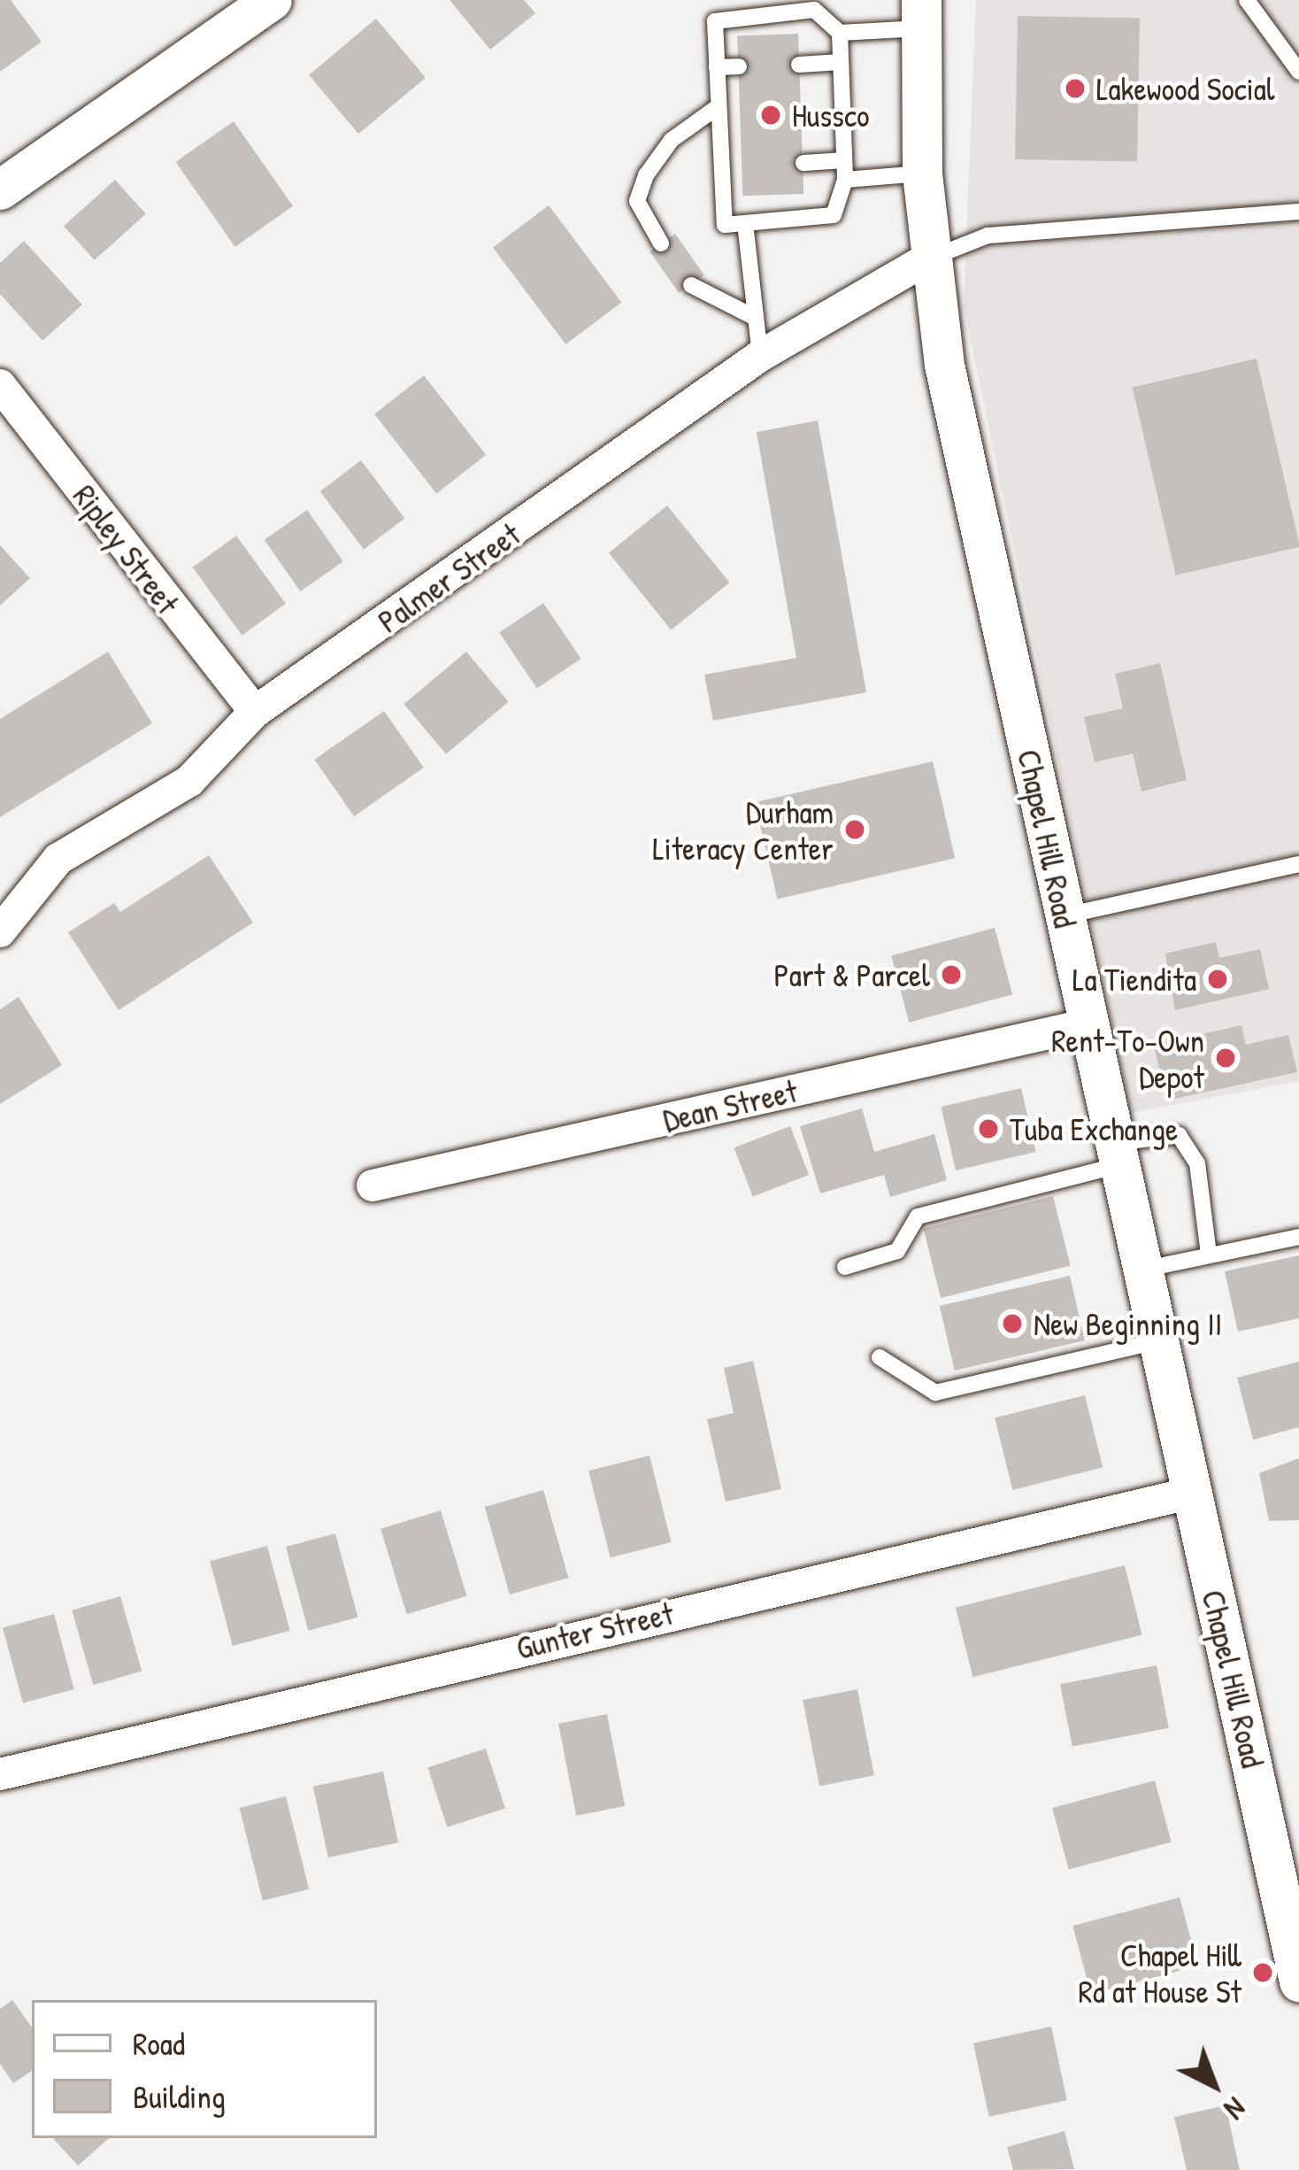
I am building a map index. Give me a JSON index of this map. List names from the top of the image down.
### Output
{
  "streets": {
    "street": [
      "Ripley Street",
      "Palmer Street",
      "Chapel Hill Road",
      "Dean Street",
      "Gunter Street"
    ]
  },
  "crossings": [
    ["Ripley Street", "Palmer Street"],
    ["Palmer Street", "Chapel Hill Road"],
    ["Chapel Hill Road", "Dean Street"],
    ["Chapel Hill Road", "Gunter Street"]
  ],
  "places": [
    "Lakewood Social",
    "Hussco",
    "Durham Literacy Center",
    "Part & Parcel",
    "La Tiendita",
    "Rent-To-Own Depot",
    "Tuba Exchange",
    "New Beginning II",
    "Chapel Hill Rd at House St"
  ],
  "legend": ["Road", "Building"],
  "north": "bottom right"
}
